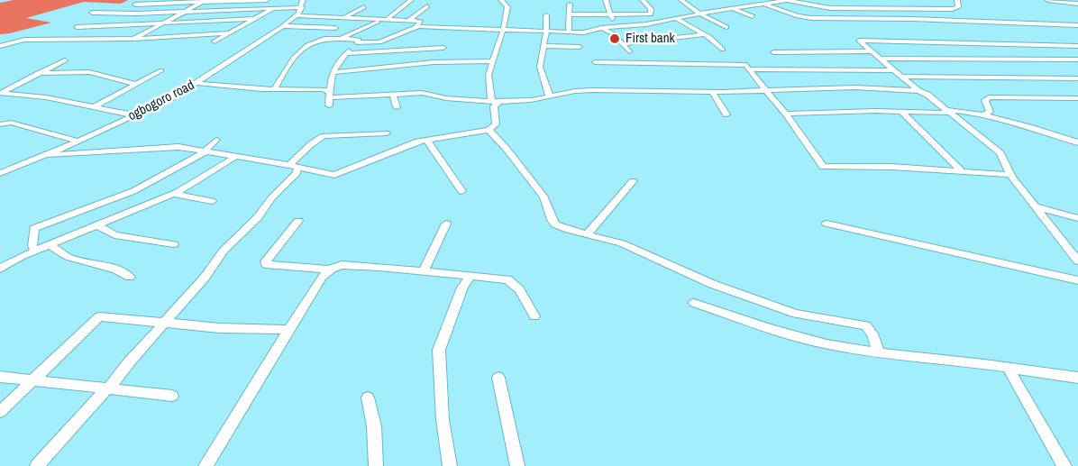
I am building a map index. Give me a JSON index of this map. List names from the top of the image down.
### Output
{
  "streets": {
    "street": ["ogbogoro road"]
  },
  "places": ["First bank"]
}
